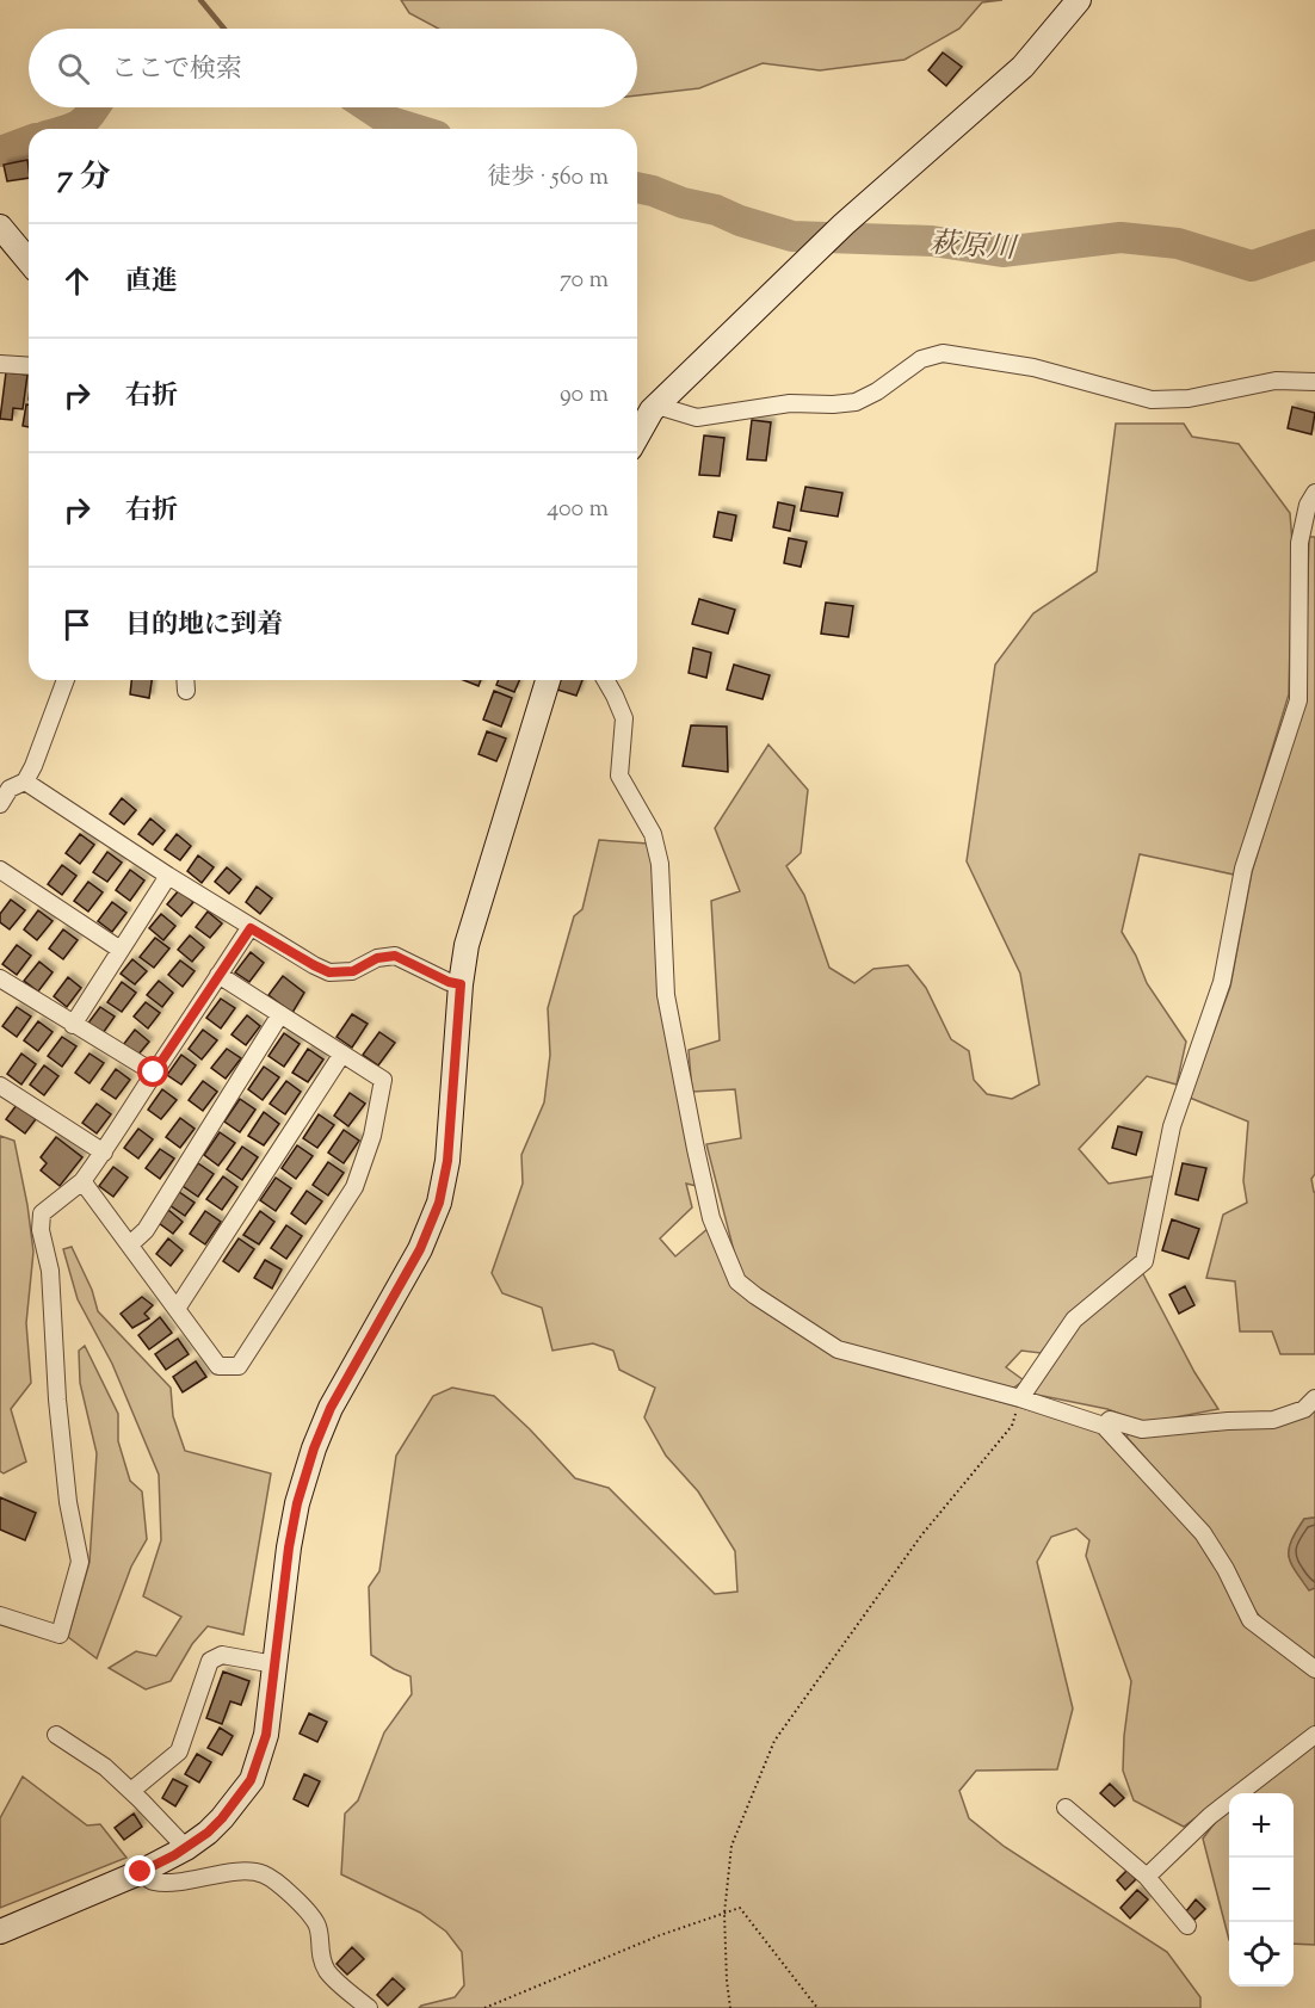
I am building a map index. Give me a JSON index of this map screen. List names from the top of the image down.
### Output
{
  "water": ["萩原川"],
  "page": {
    "search": "ここで検索",
    "heading": ["7 分", "徒歩 · 560 m"],
    "list": [
      ["直進", "70 m"],
      ["右折", "90 m"],
      ["右折", "400 m"],
      "目的地に到着"
    ],
    "map_buttons": ["+", "−"]
  }
}
